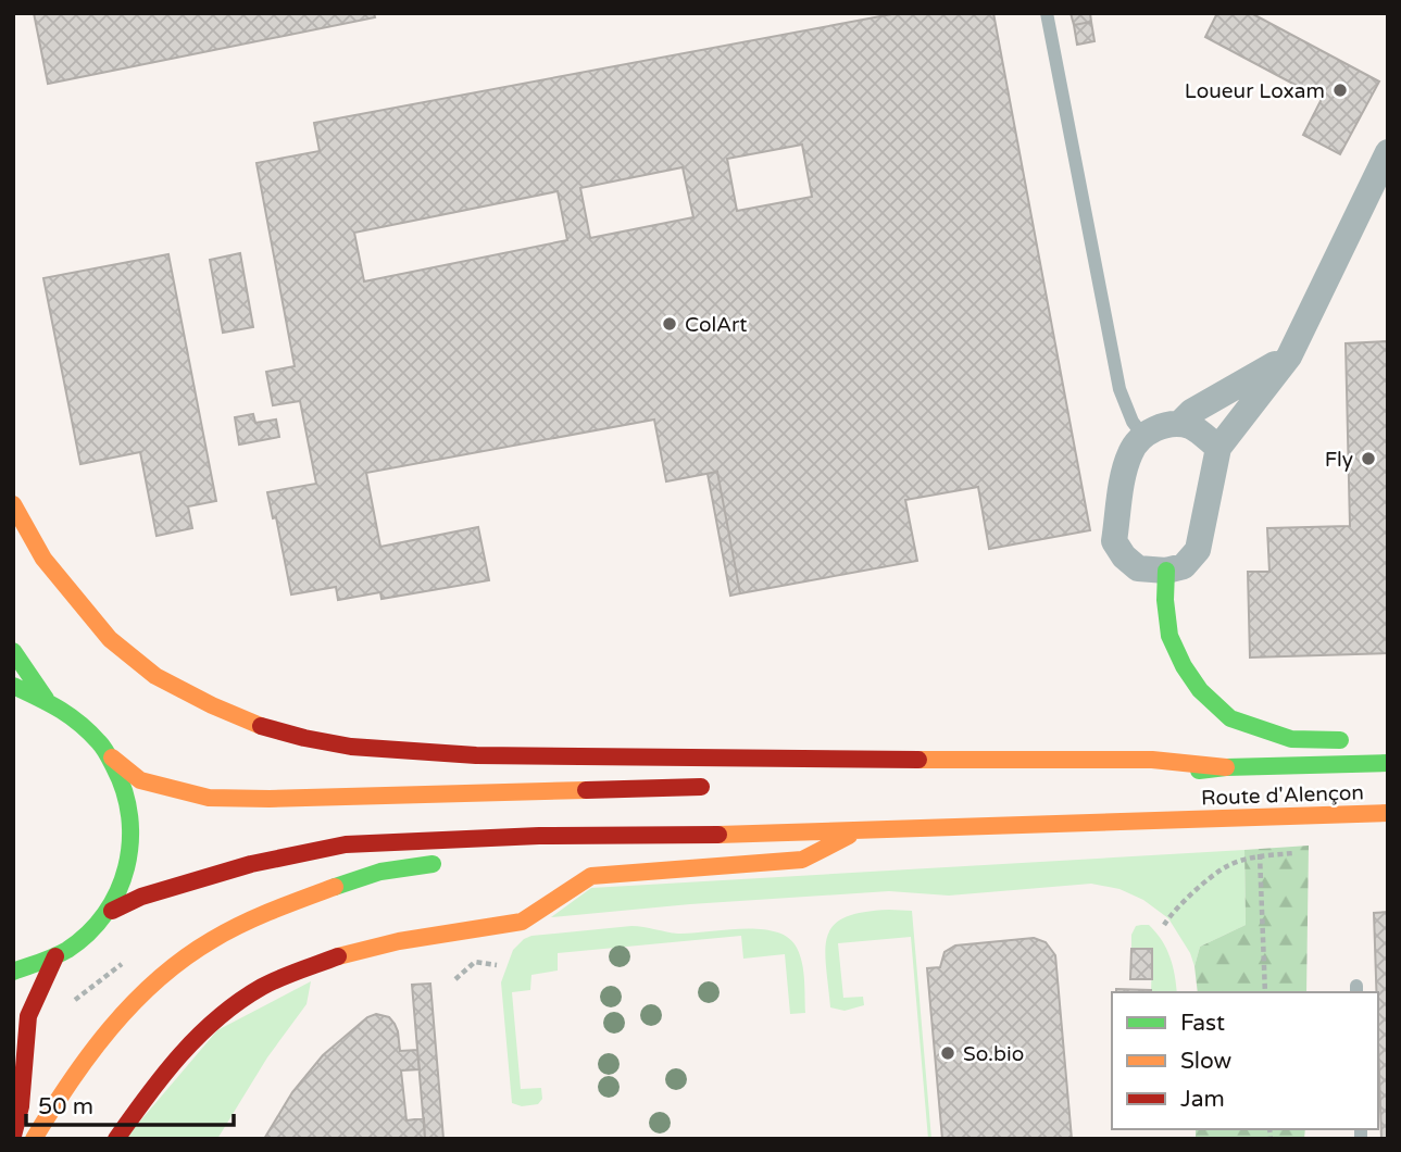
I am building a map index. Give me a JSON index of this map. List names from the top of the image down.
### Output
{
  "streets": {
    "main road": ["Route d'Alençon"]
  },
  "places": [
    "Loueur Loxam",
    "ColArt",
    "Fly",
    "So.bio"
  ],
  "legend": ["Fast", "Slow", "Jam"],
  "scale_bar": "50 m"
}
